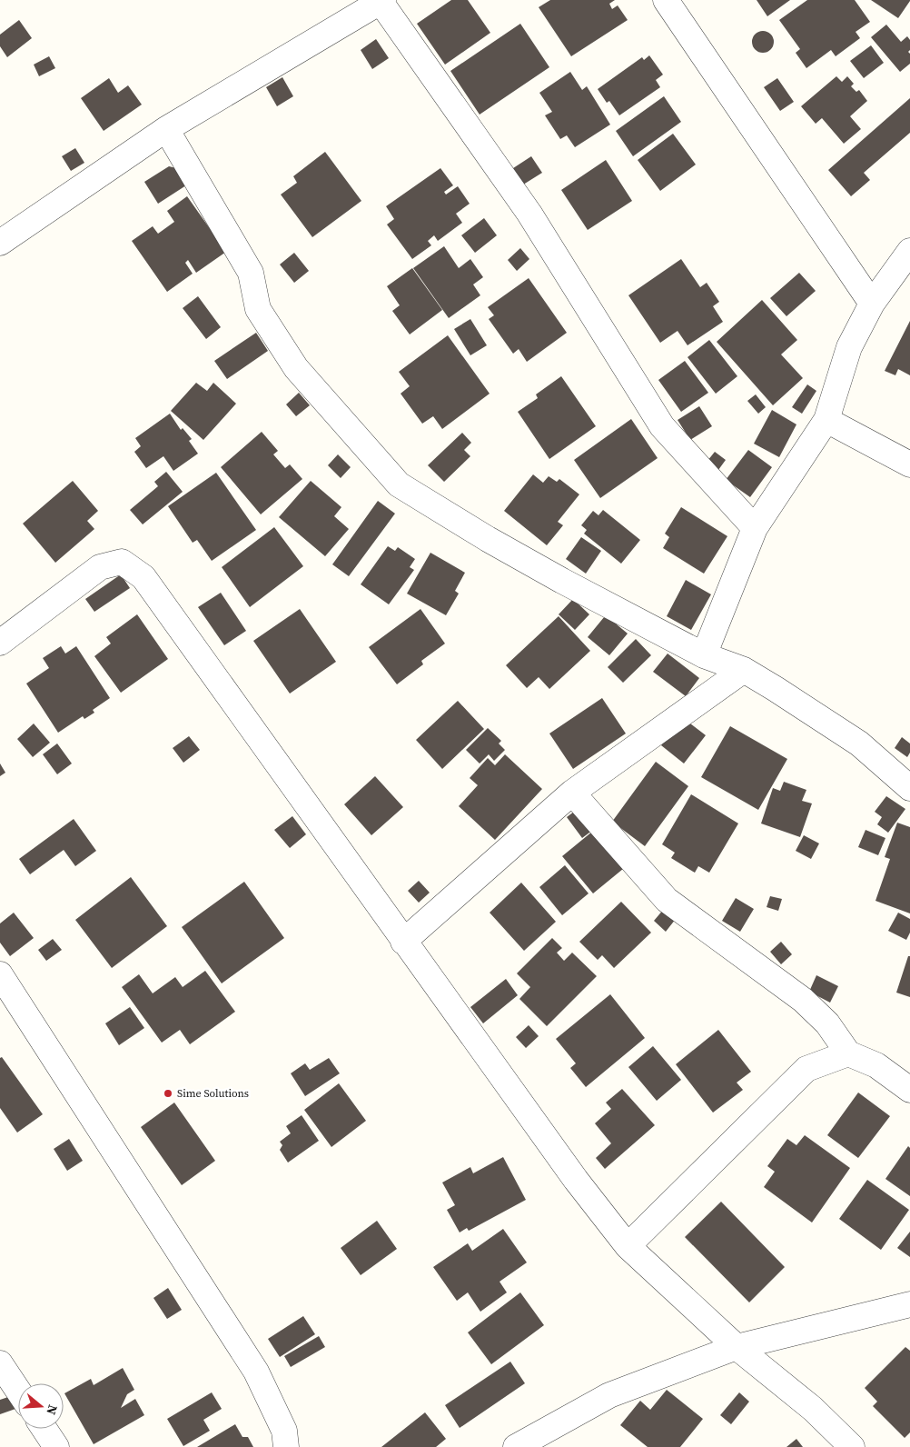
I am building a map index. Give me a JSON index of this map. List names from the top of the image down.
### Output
{
  "places": ["Sime Solutions"],
  "north": "right"
}
